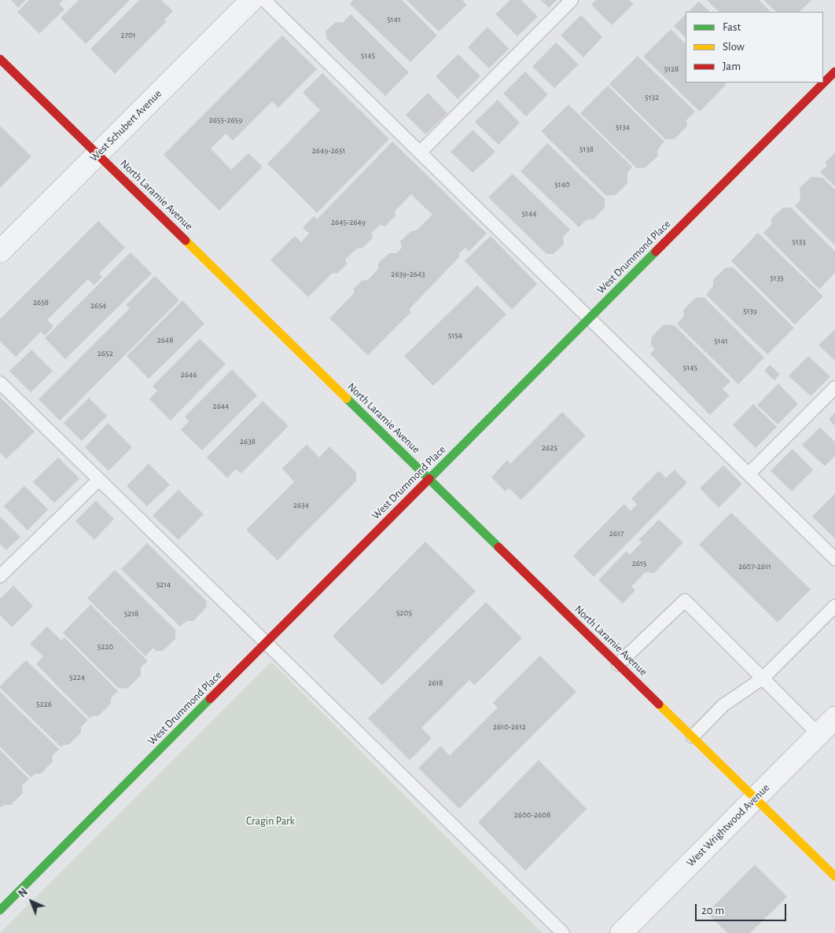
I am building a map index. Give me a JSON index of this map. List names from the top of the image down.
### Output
{
  "streets": {
    "street": [
      "West Schubert Avenue",
      "North Laramie Avenue",
      "West Drummond Place",
      "West Wrightwood Avenue"
    ]
  },
  "crossings": [
    ["West Schubert Avenue", "North Laramie Avenue"],
    ["North Laramie Avenue", "West Drummond Place"],
    ["North Laramie Avenue", "West Wrightwood Avenue"]
  ],
  "parks": ["Cragin Park"],
  "house_numbers": [
    "5141",
    "2701",
    "5145",
    "5128",
    "5132",
    "2655-2659",
    "5134",
    "5138",
    "2649-2651",
    "5140",
    "5144",
    "2645-2649",
    "5133",
    "2639-2643",
    "5135",
    "2658",
    "2654",
    "5139",
    "5154",
    "2648",
    "5141",
    "2652",
    "5145",
    "2646",
    "2644",
    "2638",
    "2625",
    "2634",
    "2617",
    "2615",
    "2607-2611",
    "5214",
    "5205",
    "5218",
    "5220",
    "5224",
    "2618",
    "5226",
    "2610-2612",
    "2600-2608"
  ],
  "legend": ["Fast", "Slow", "Jam"],
  "scale_bar": "20 m",
  "north": "top left"
}
